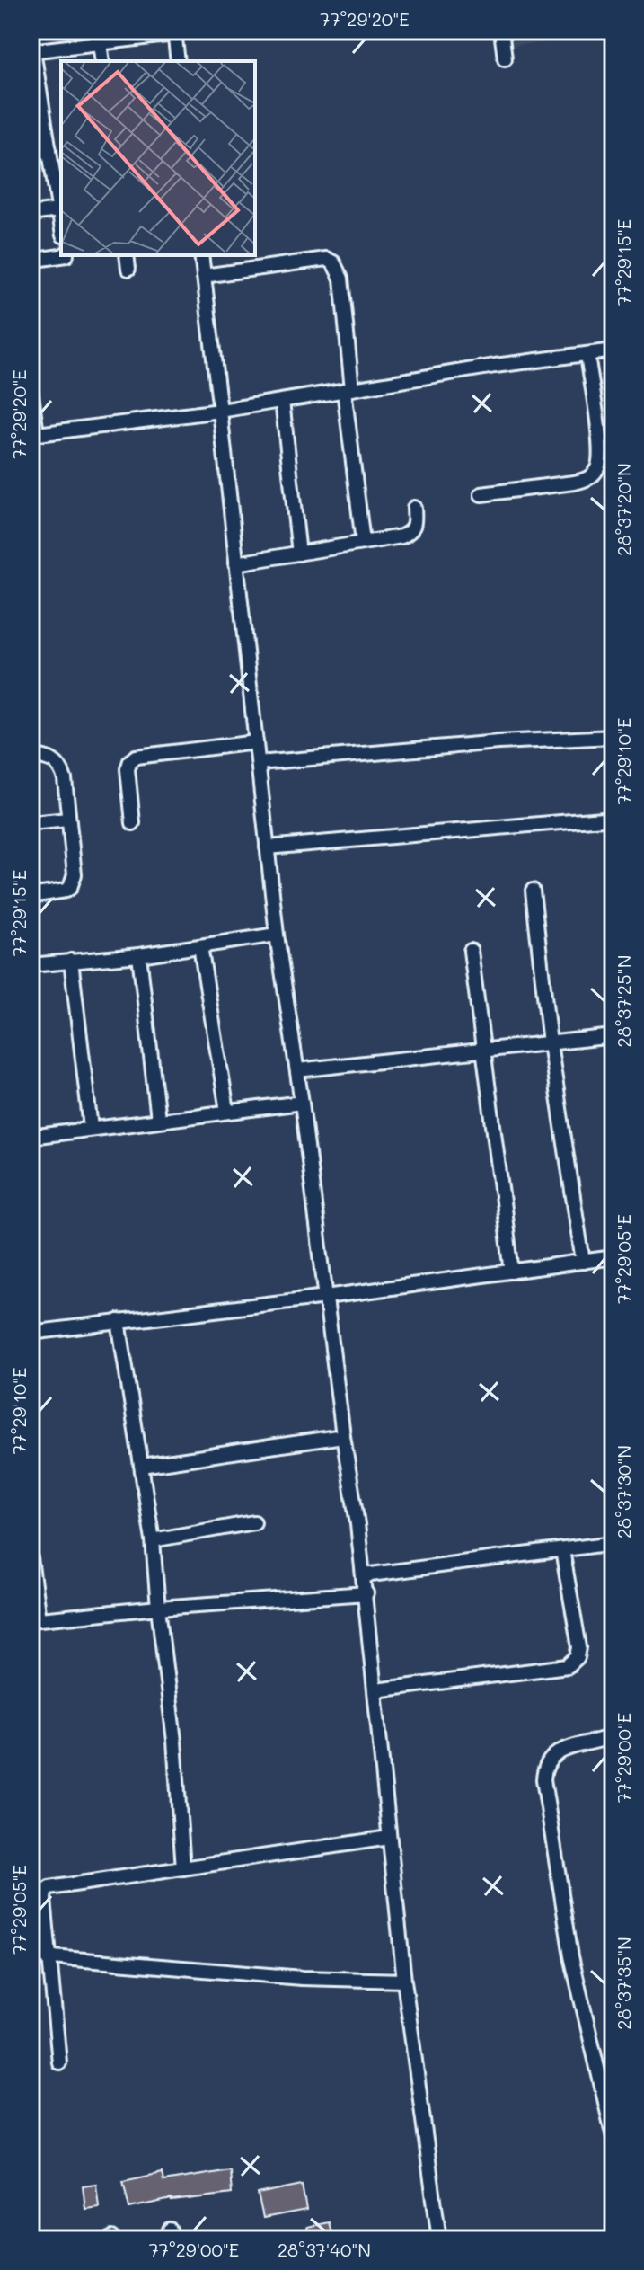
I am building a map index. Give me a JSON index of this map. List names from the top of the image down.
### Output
{
  "coordinates": [
    "77°29'20\"E",
    "77°29'15\"E",
    "28°37'20\"N",
    "77°29'10\"E",
    "28°37'25\"N",
    "77°29'05\"E",
    "28°37'30\"N",
    "77°29'00\"E",
    "28°37'35\"N",
    "28°37'40\"N"
  ]
}
